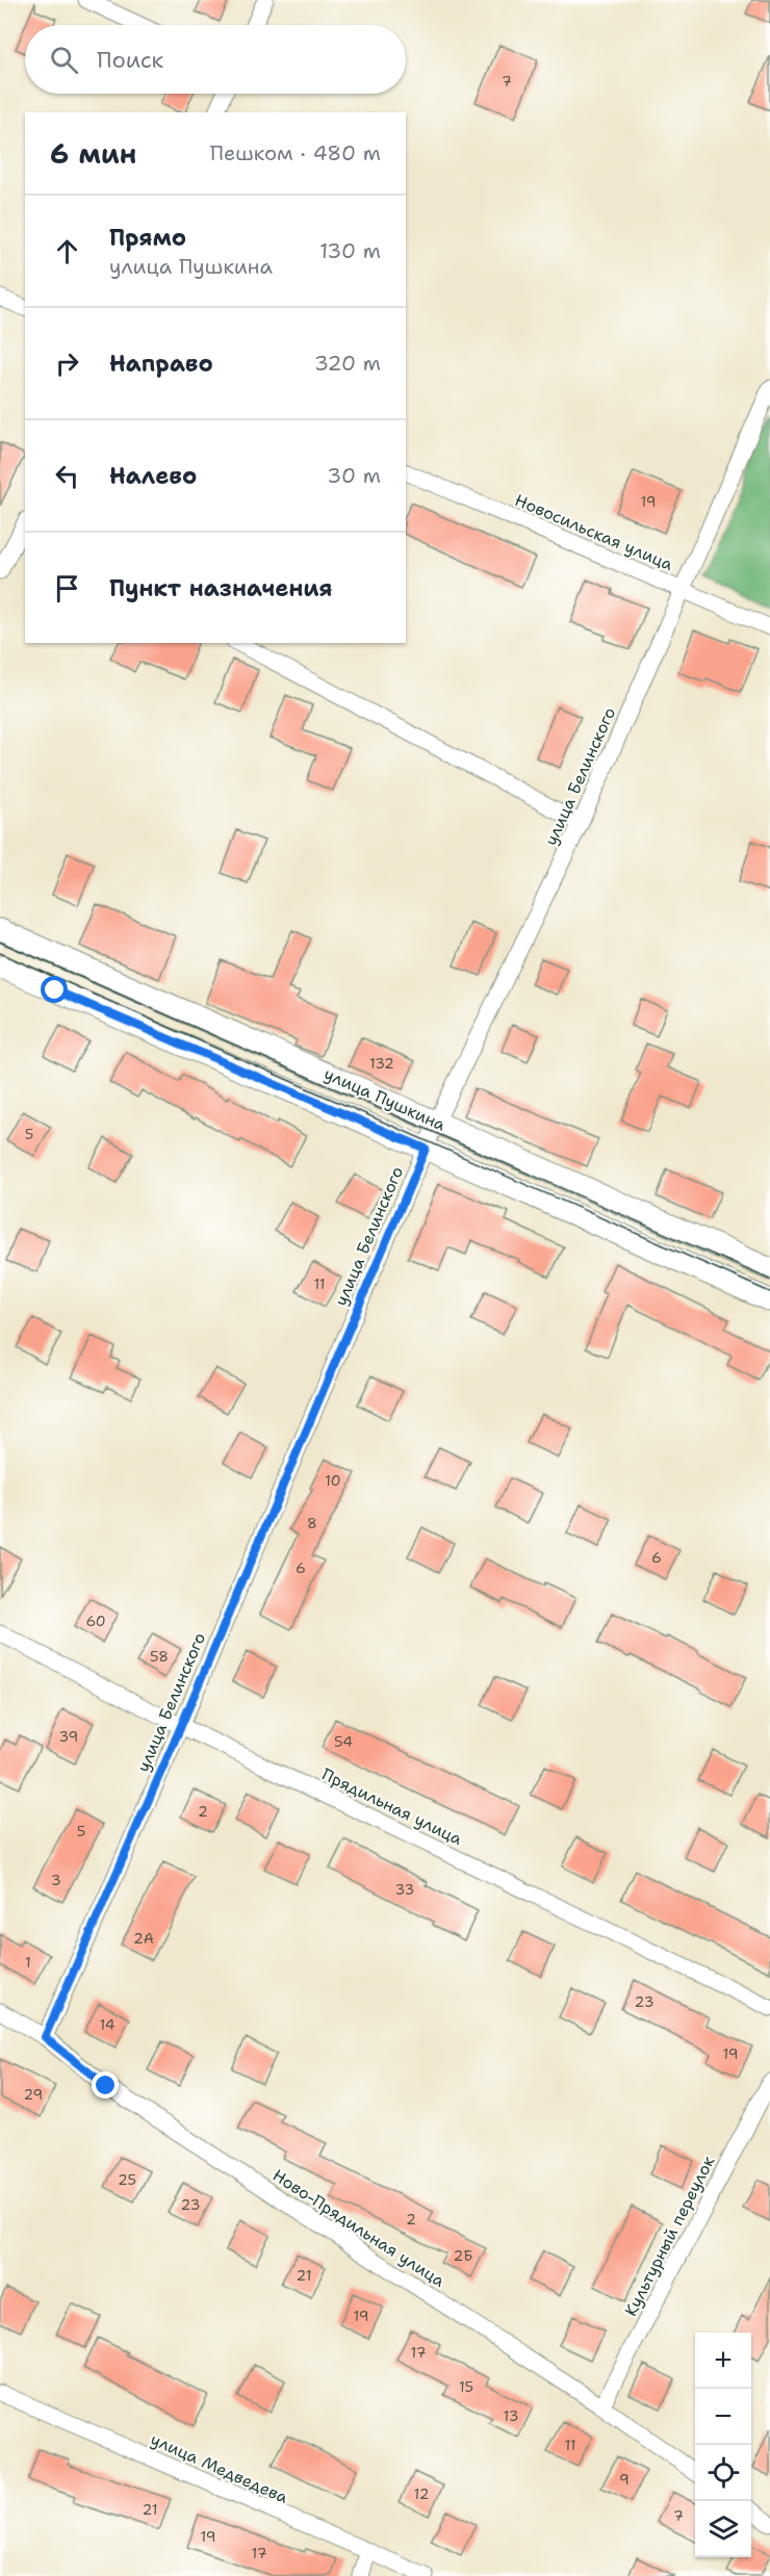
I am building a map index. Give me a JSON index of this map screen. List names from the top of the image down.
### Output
{
  "streets": {
    "main road": ["улица Пушкина"],
    "street": [
      "Новосильская улица",
      "улица Белинского",
      "Прядильная улица",
      "Ново-Прядильная улица",
      "Культурный переулок",
      "улица Медведева"
    ]
  },
  "crossings": [
    ["Новосильская улица", "улица Белинского"],
    ["улица Белинского", "улица Пушкина"],
    ["улица Белинского", "Прядильная улица"],
    ["улица Белинского", "Ново-Прядильная улица"],
    ["Ново-Прядильная улица", "Культурный переулок"]
  ],
  "house_numbers": [
    "7",
    "19",
    "132",
    "5",
    "11",
    "10",
    "8",
    "6",
    "6",
    "60",
    "58",
    "39",
    "54",
    "2",
    "5",
    "3",
    "33",
    "2А",
    "1",
    "23",
    "14",
    "19",
    "29",
    "25",
    "23",
    "2",
    "2Б",
    "21",
    "19",
    "17",
    "15",
    "13",
    "11",
    "9",
    "12",
    "21",
    "7",
    "19",
    "17"
  ],
  "page": {
    "search": "Поиск",
    "heading": ["6 мин", "Пешком · 480 m"],
    "list": [
      ["Прямо", "улица Пушкина", "130 m"],
      ["Направо", "320 m"],
      ["Налево", "30 m"],
      "Пункт назначения"
    ],
    "map_buttons": ["+", "−"]
  }
}
